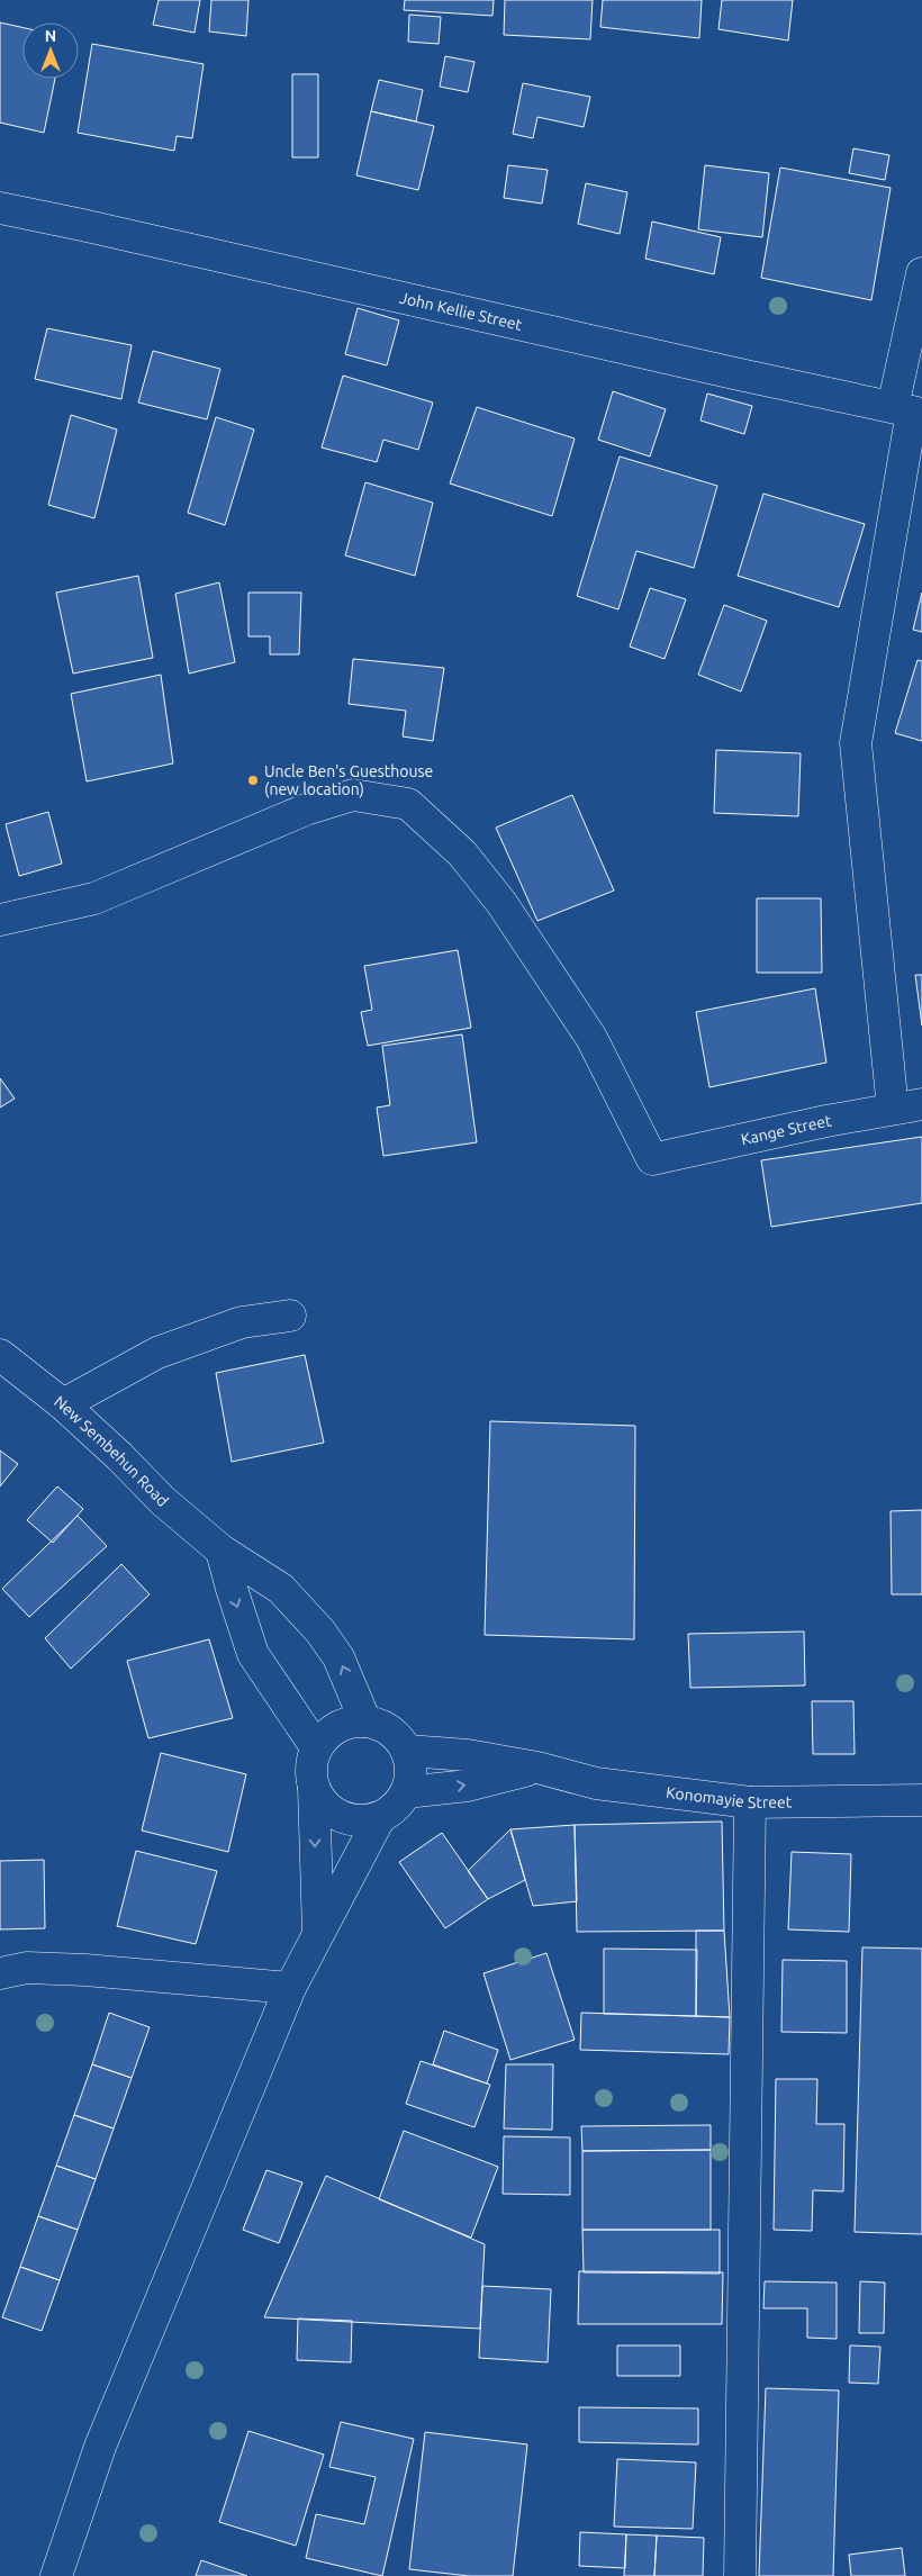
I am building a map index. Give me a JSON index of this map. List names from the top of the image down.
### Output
{
  "streets": {
    "street": [
      "John Kellie Street",
      "Kange Street",
      "New Sembehun Road",
      "Konomayie Street"
    ]
  },
  "crossings": [
    ["New Sembehun Road", "Konomayie Street"]
  ],
  "places": ["Uncle Ben's Guesthouse (new location)"],
  "north": "top"
}
